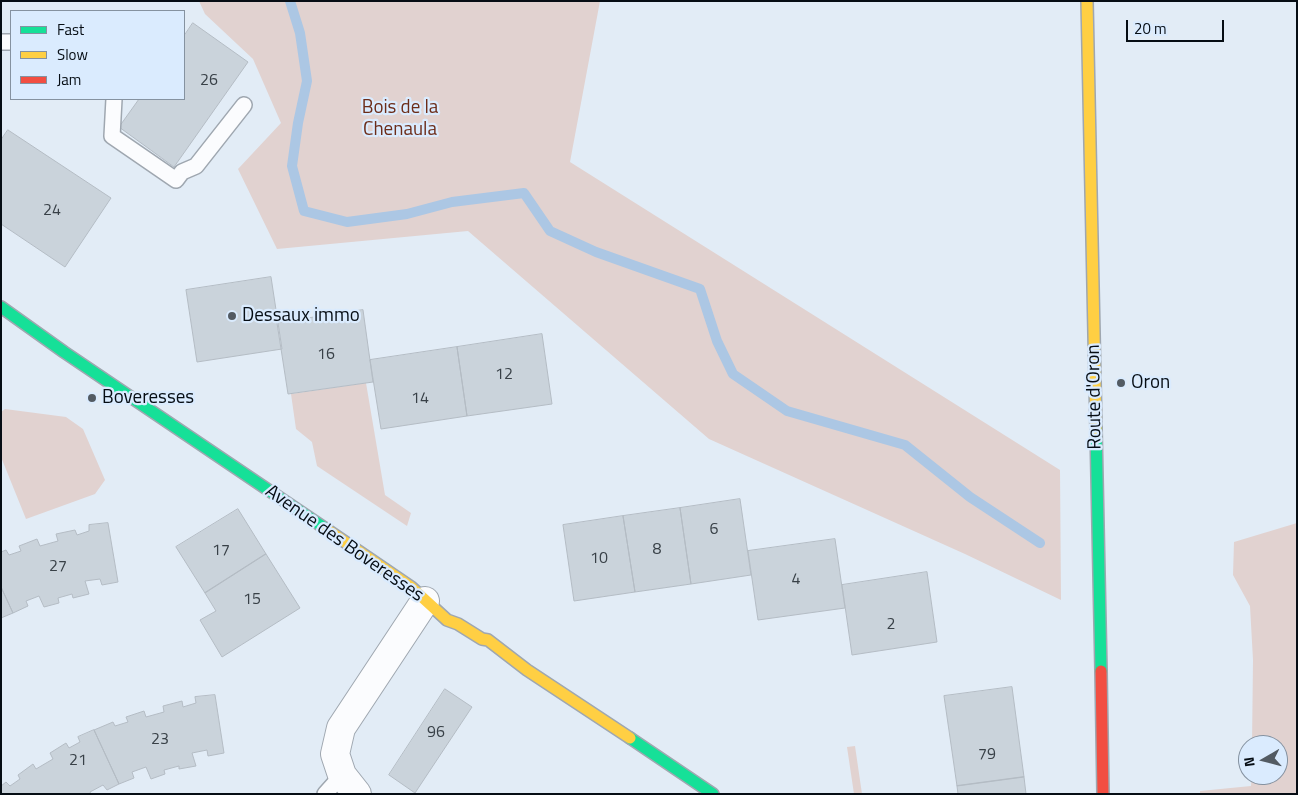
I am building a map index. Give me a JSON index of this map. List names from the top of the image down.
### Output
{
  "streets": {
    "street": ["Route d'Oron", "Avenue des Boveresses"]
  },
  "parks": ["Bois de la Chenaula"],
  "places": ["Dessaux immo", "Oron", "Boveresses"],
  "house_numbers": [
    "26",
    "24",
    "16",
    "12",
    "14",
    "6",
    "8",
    "17",
    "10",
    "27",
    "4",
    "15",
    "2",
    "96",
    "23",
    "79",
    "21"
  ],
  "legend": ["Fast", "Slow", "Jam"],
  "scale_bar": "20 m",
  "north": "left"
}
